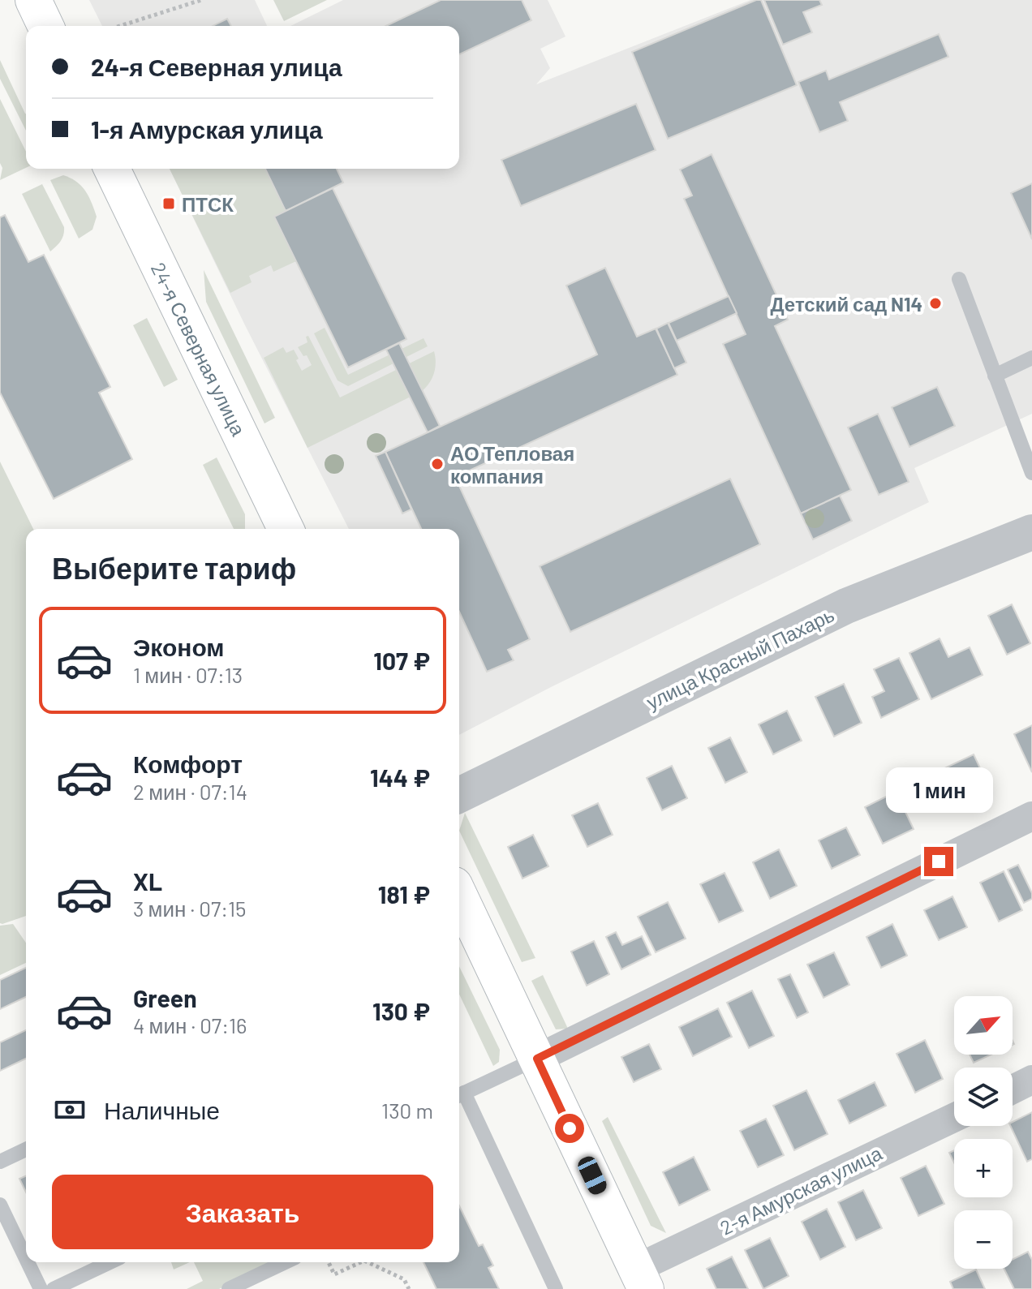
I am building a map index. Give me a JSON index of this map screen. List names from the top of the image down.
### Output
{
  "streets": {
    "main road": ["24-я Северная улица"],
    "street": ["улица Красный Пахарь", "2-я Амурская улица"]
  },
  "places": {
    "transit": ["ПТСК"],
    "other": ["Детский сад N14", "АО Тепловая компания"]
  },
  "north": "top right",
  "page": {
    "banner": ["24-я Северная улица", "1-я Амурская улица"],
    "heading": "Выберите тариф",
    "list": [
      {
        "name": "Эконом",
        "note": "1 мин · 07:13",
        "value": "107 ₽"
      },
      {
        "name": "Комфорт",
        "note": "2 мин · 07:14",
        "value": "144 ₽"
      },
      {
        "name": "XL",
        "note": "3 мин · 07:15",
        "value": "181 ₽"
      },
      {
        "name": "Green",
        "note": "4 мин · 07:16",
        "value": "130 ₽"
      }
    ],
    "bubble": "1 мин",
    "map_buttons": ["+", "−"],
    "pay": ["Наличные", "130 m"],
    "buttons": "Заказать"
  }
}
